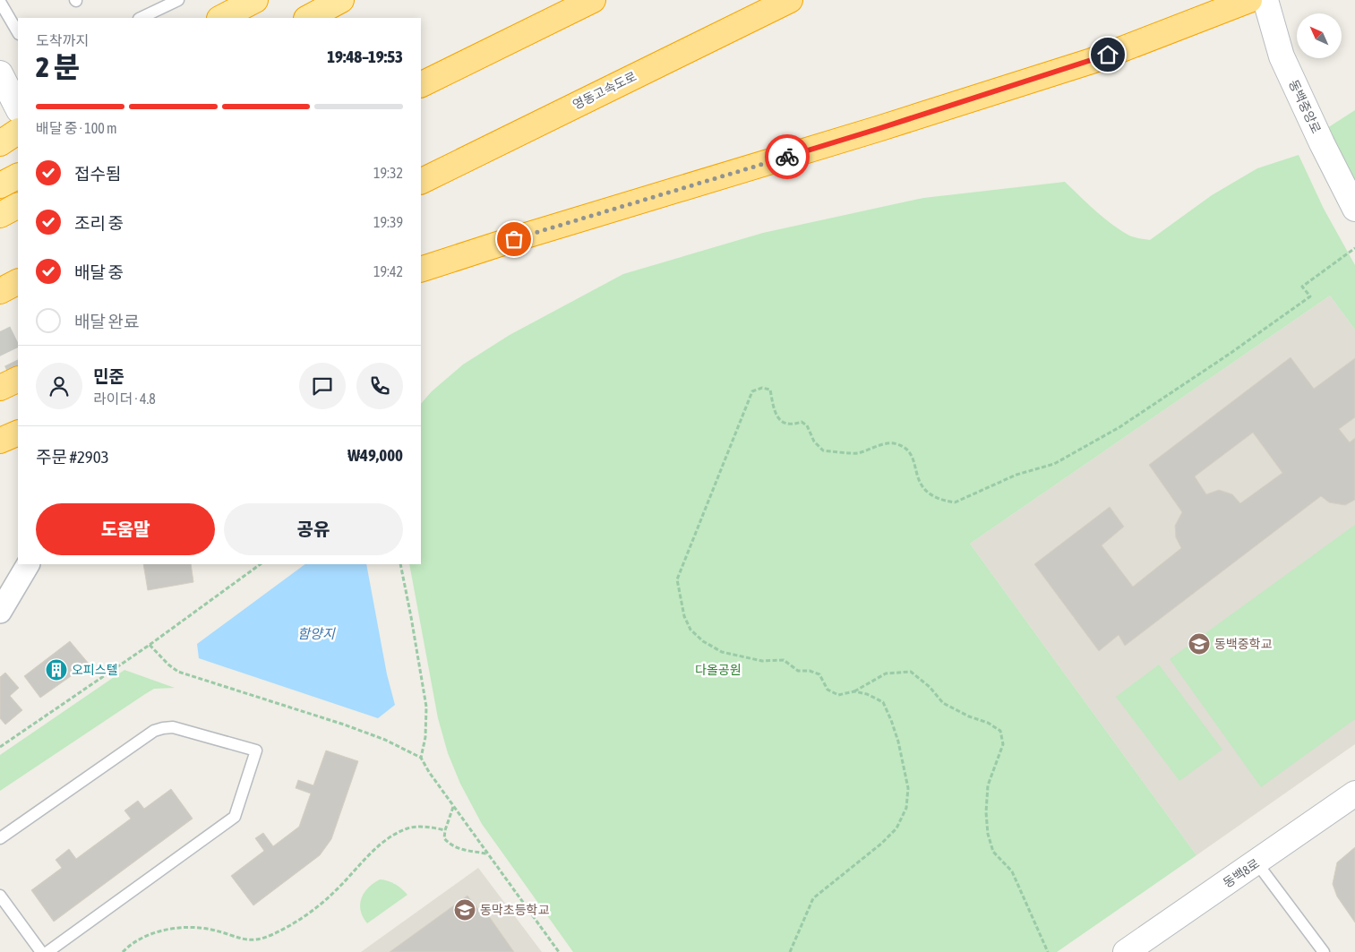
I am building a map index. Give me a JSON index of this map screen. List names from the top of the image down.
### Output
{
  "streets": {
    "highway": ["영동고속도로"],
    "street": ["동백중앙로", "동백8로"]
  },
  "water": ["함양지"],
  "parks": ["다올공원"],
  "places": {
    "school or university": ["동백중학교", "동막초등학교"],
    "building": ["오피스텔"]
  },
  "north": "top left",
  "page": {
    "heading": ["2 분", "도착까지", "19:48–19:53"],
    "panel": [
      "민준",
      "라이더 · 4.8",
      "주문 #2903",
      "₩49,000"
    ],
    "bar": "배달 중 · 100 m",
    "list": [
      ["접수됨", "19:32"],
      ["조리 중", "19:39"],
      ["배달 중", "19:42"],
      "배달 완료"
    ],
    "buttons": ["도움말", "공유"]
  }
}
